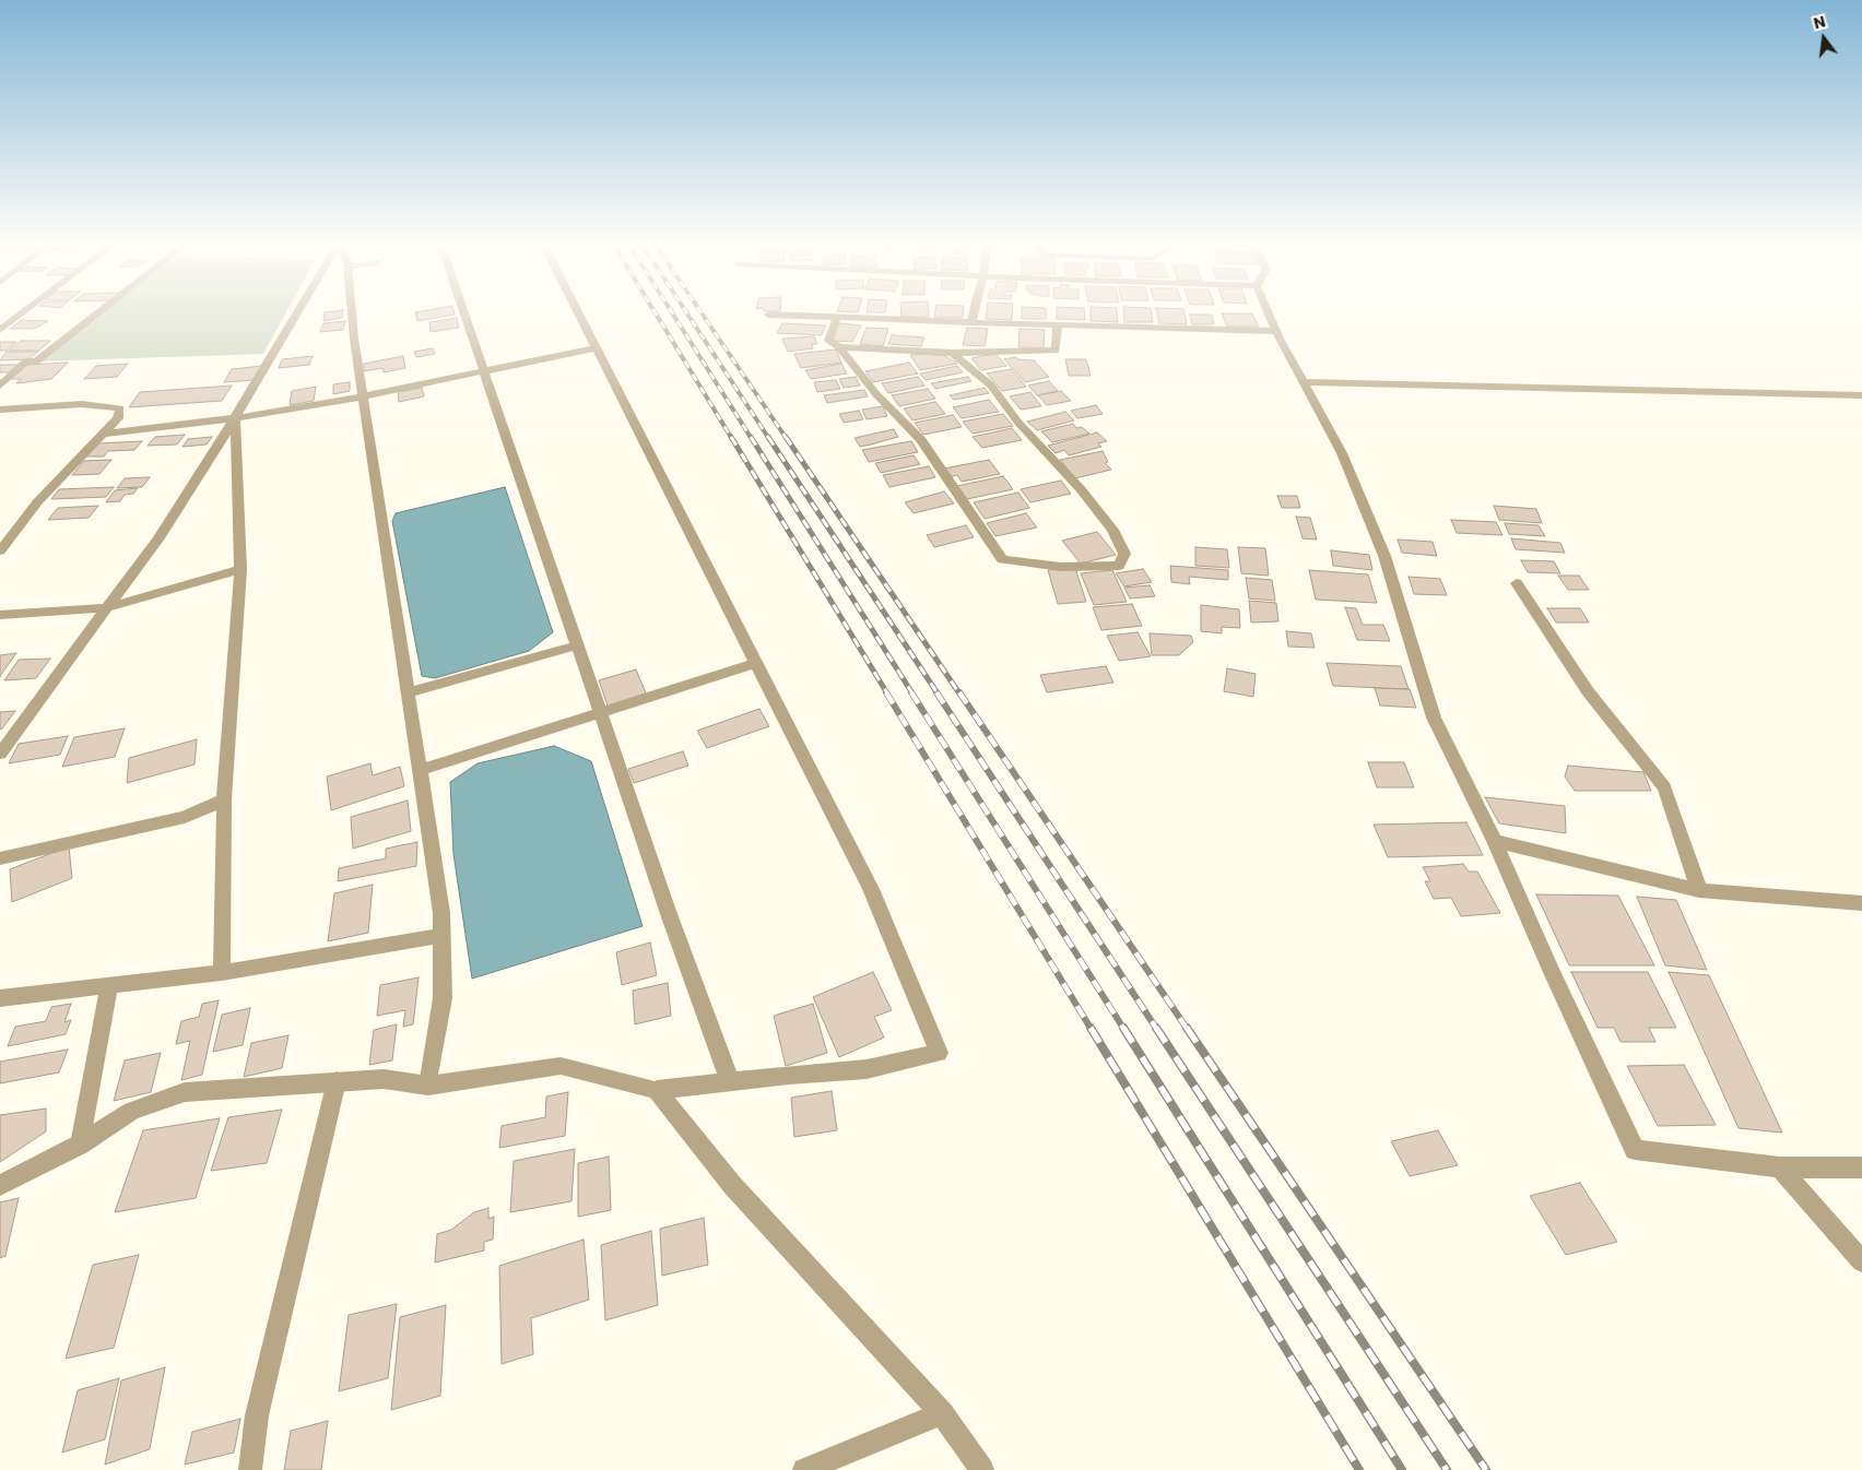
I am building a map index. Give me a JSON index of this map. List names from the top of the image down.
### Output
{
  "north": "top"
}
